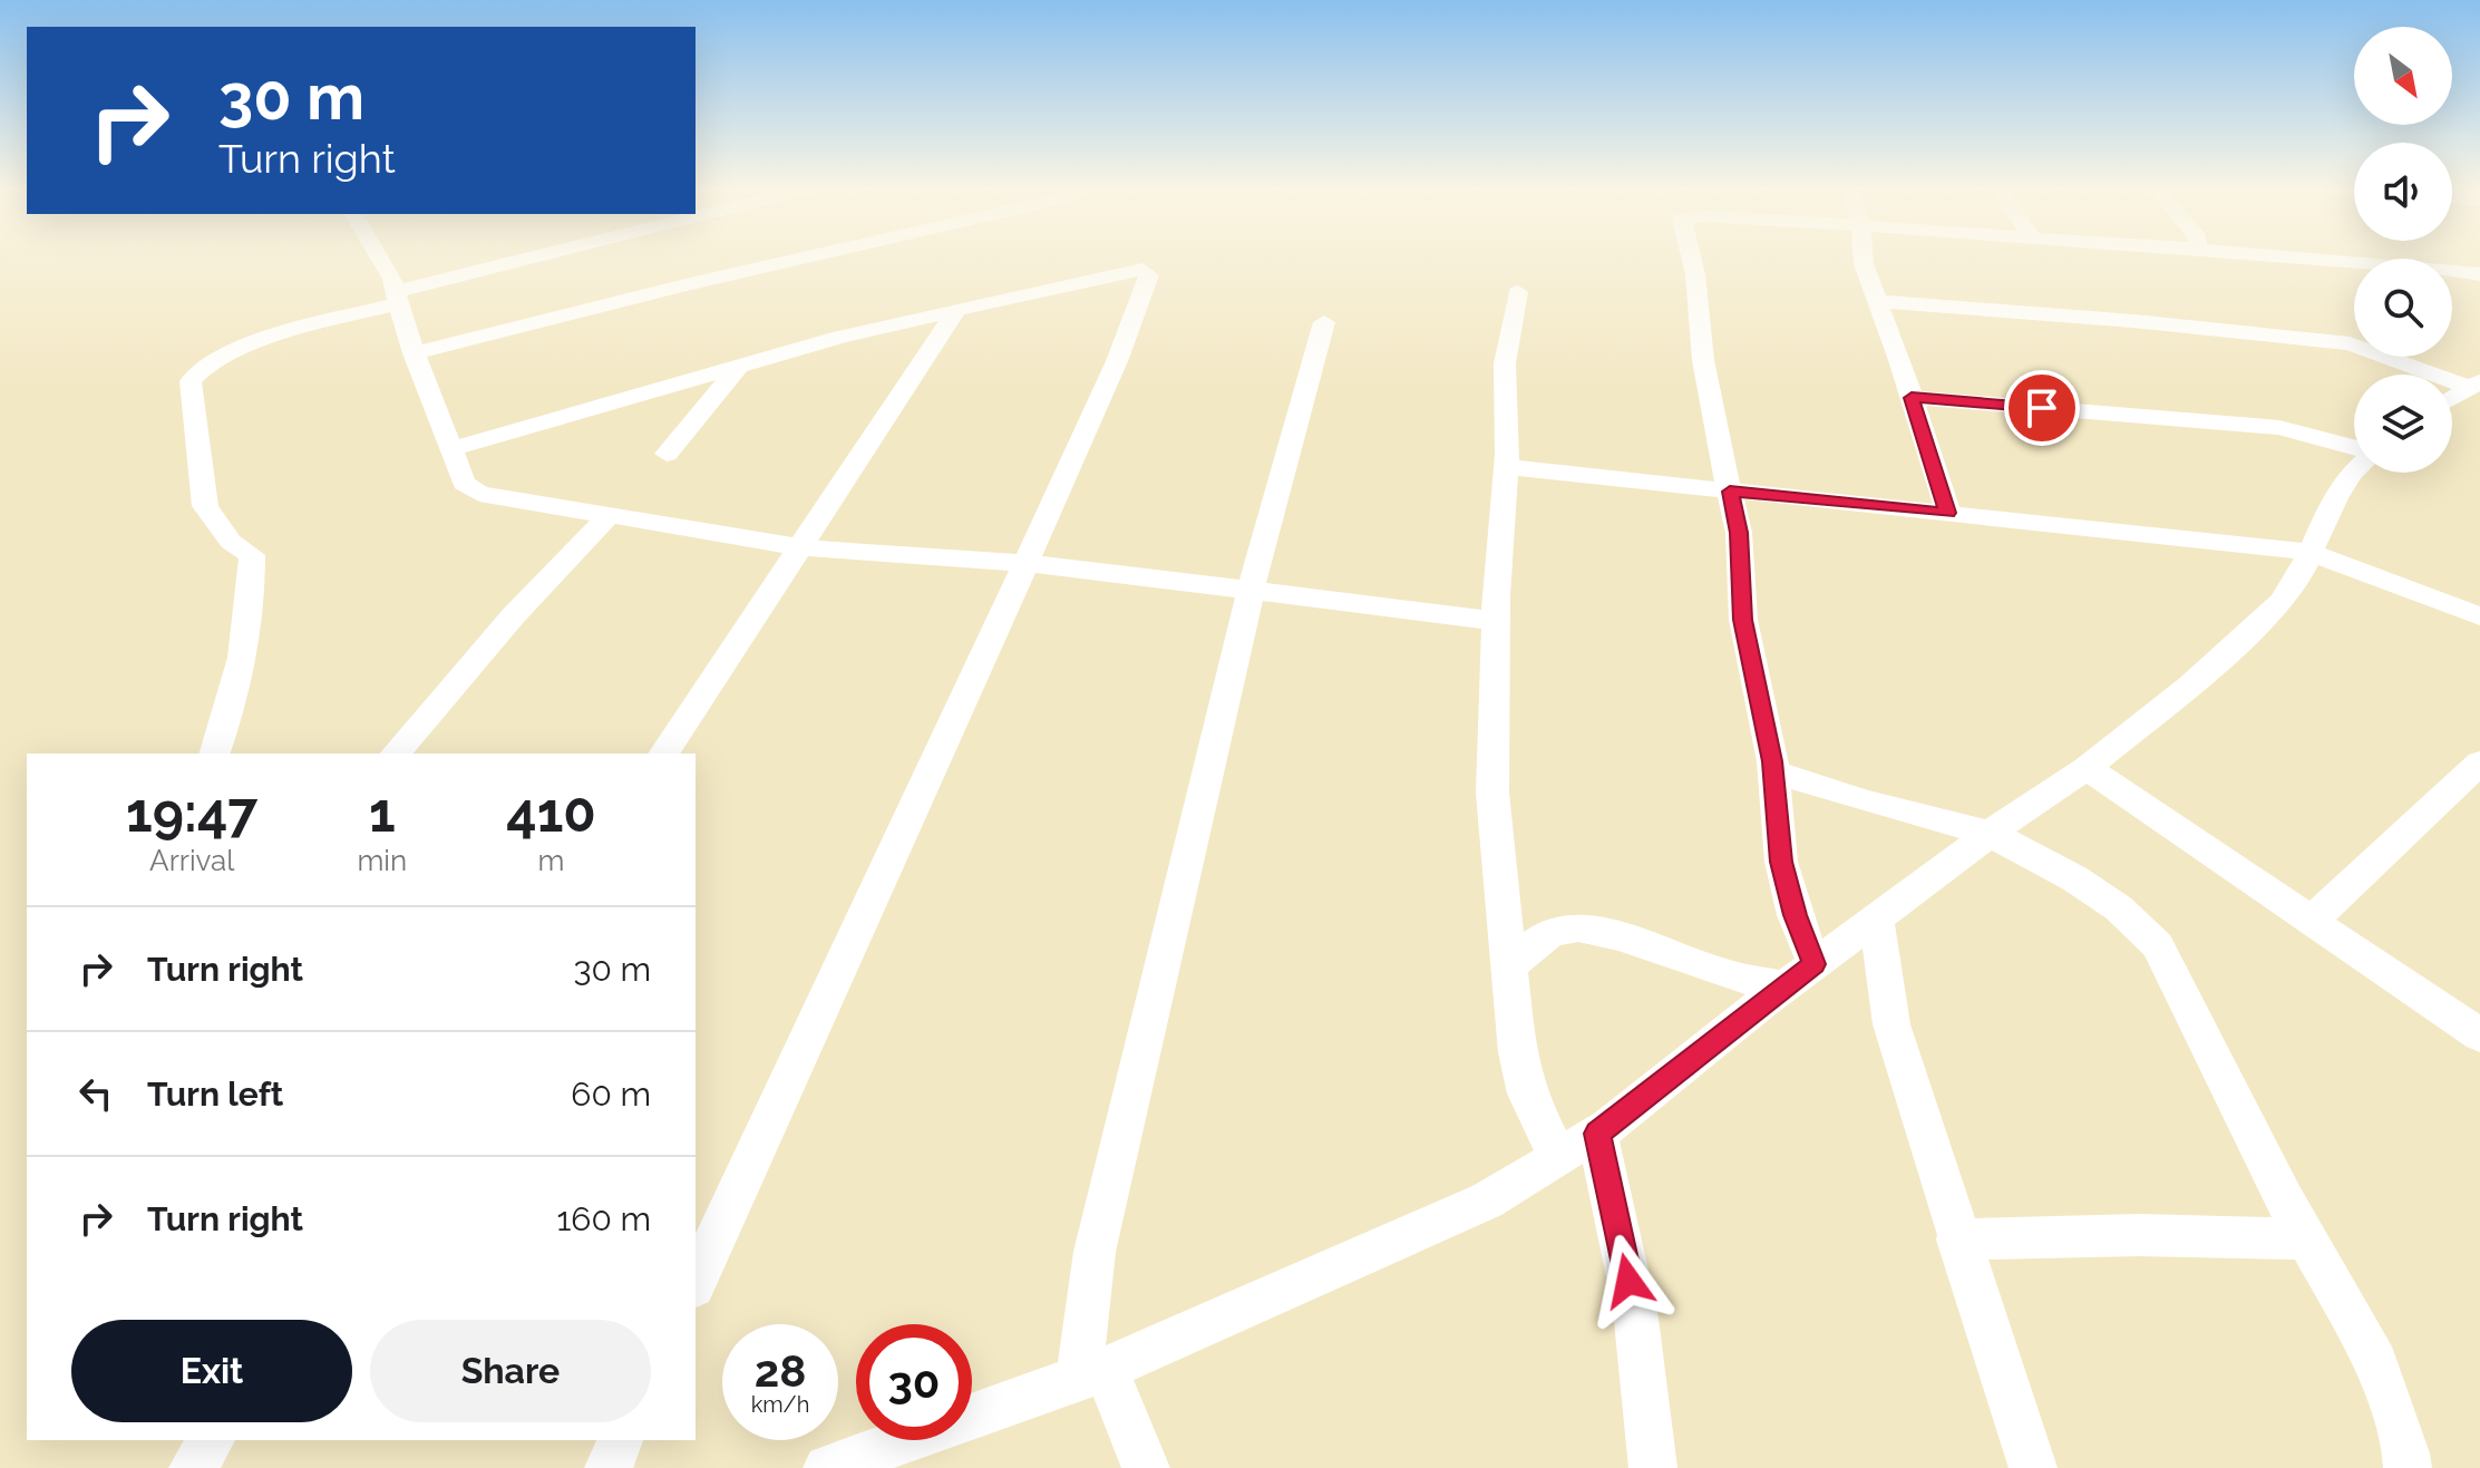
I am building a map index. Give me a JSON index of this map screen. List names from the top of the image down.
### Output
{
  "north": "bottom right",
  "page": {
    "turn": ["30 m", "Turn right"],
    "eta": [
      "19:47",
      "Arrival",
      "1",
      "min",
      "410",
      "m"
    ],
    "list": [
      {
        "name": "Turn right",
        "value": "30 m"
      },
      {
        "name": "Turn left",
        "value": "60 m"
      },
      {
        "name": "Turn right",
        "value": "160 m"
      }
    ],
    "buttons": ["Exit", "Share"],
    "speed": "28 km/h",
    "limit": "30"
  }
}
